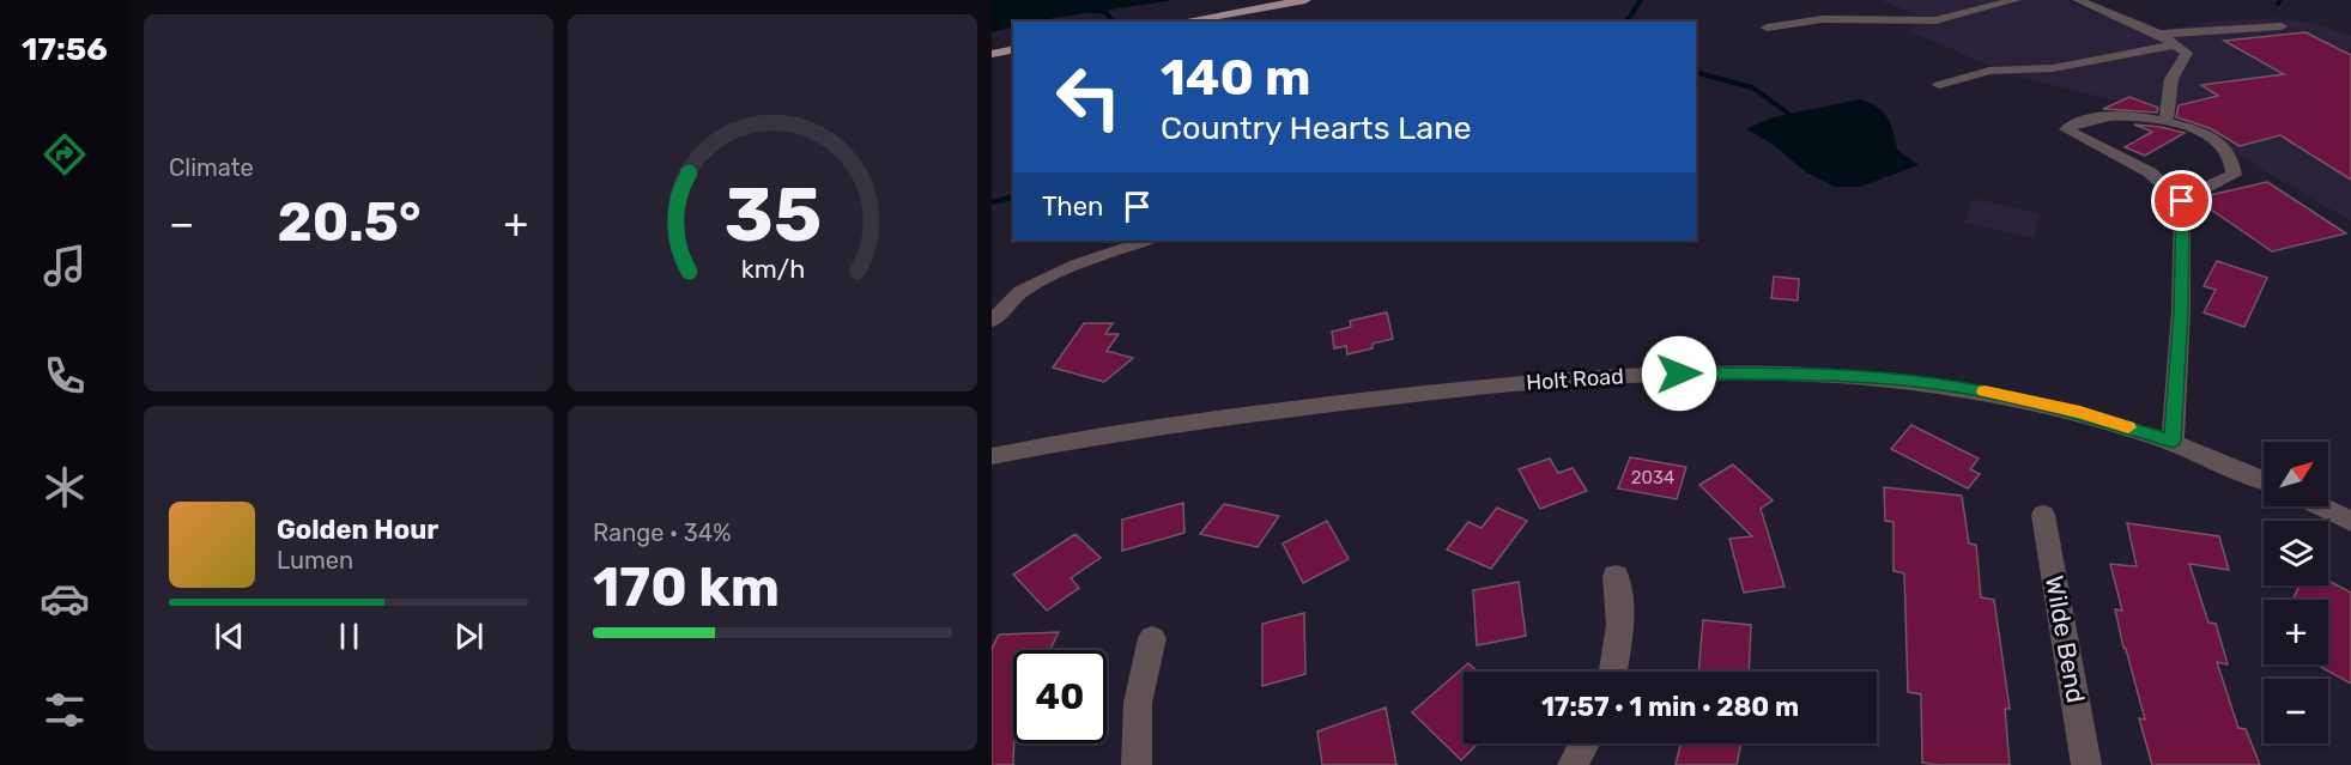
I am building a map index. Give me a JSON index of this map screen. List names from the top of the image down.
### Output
{
  "streets": {
    "street": ["Holt Road", "Wilde Bend"]
  },
  "house_numbers": ["2034"],
  "north": "top right",
  "page": {
    "tabs": "17:56",
    "tile": [
      "Climate",
      ["Range · 34%", "170 km"]
    ],
    "turn": ["140 m", "Country Hearts Lane"],
    "then": "Then",
    "heat": ["−", "20.5°", "+"],
    "map_buttons": ["+", "−"],
    "song": ["Golden Hour", "Lumen"],
    "limit": "40",
    "trip": "17:57 · 1 min · 280 m",
    "gauge": ["35", "km/h"]
  }
}
